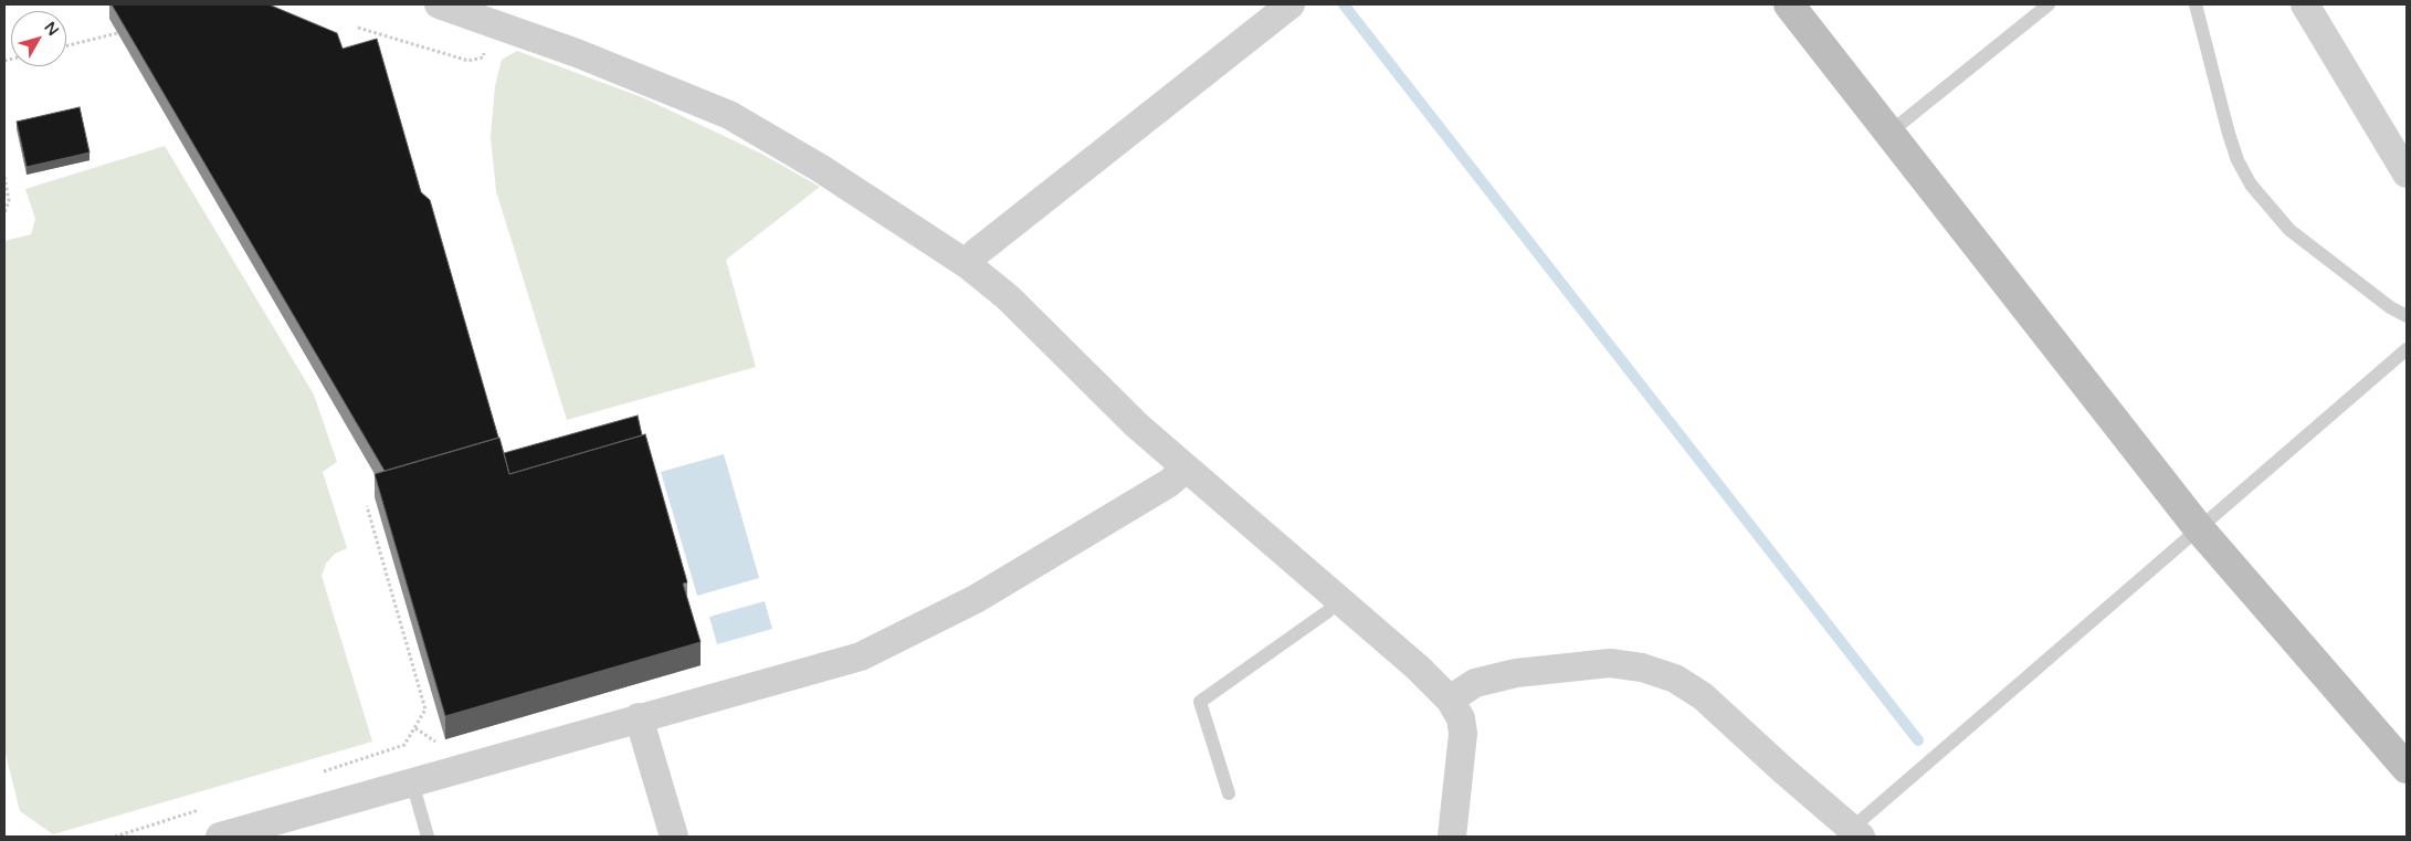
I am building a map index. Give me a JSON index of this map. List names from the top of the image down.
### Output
{
  "north": "top right"
}
